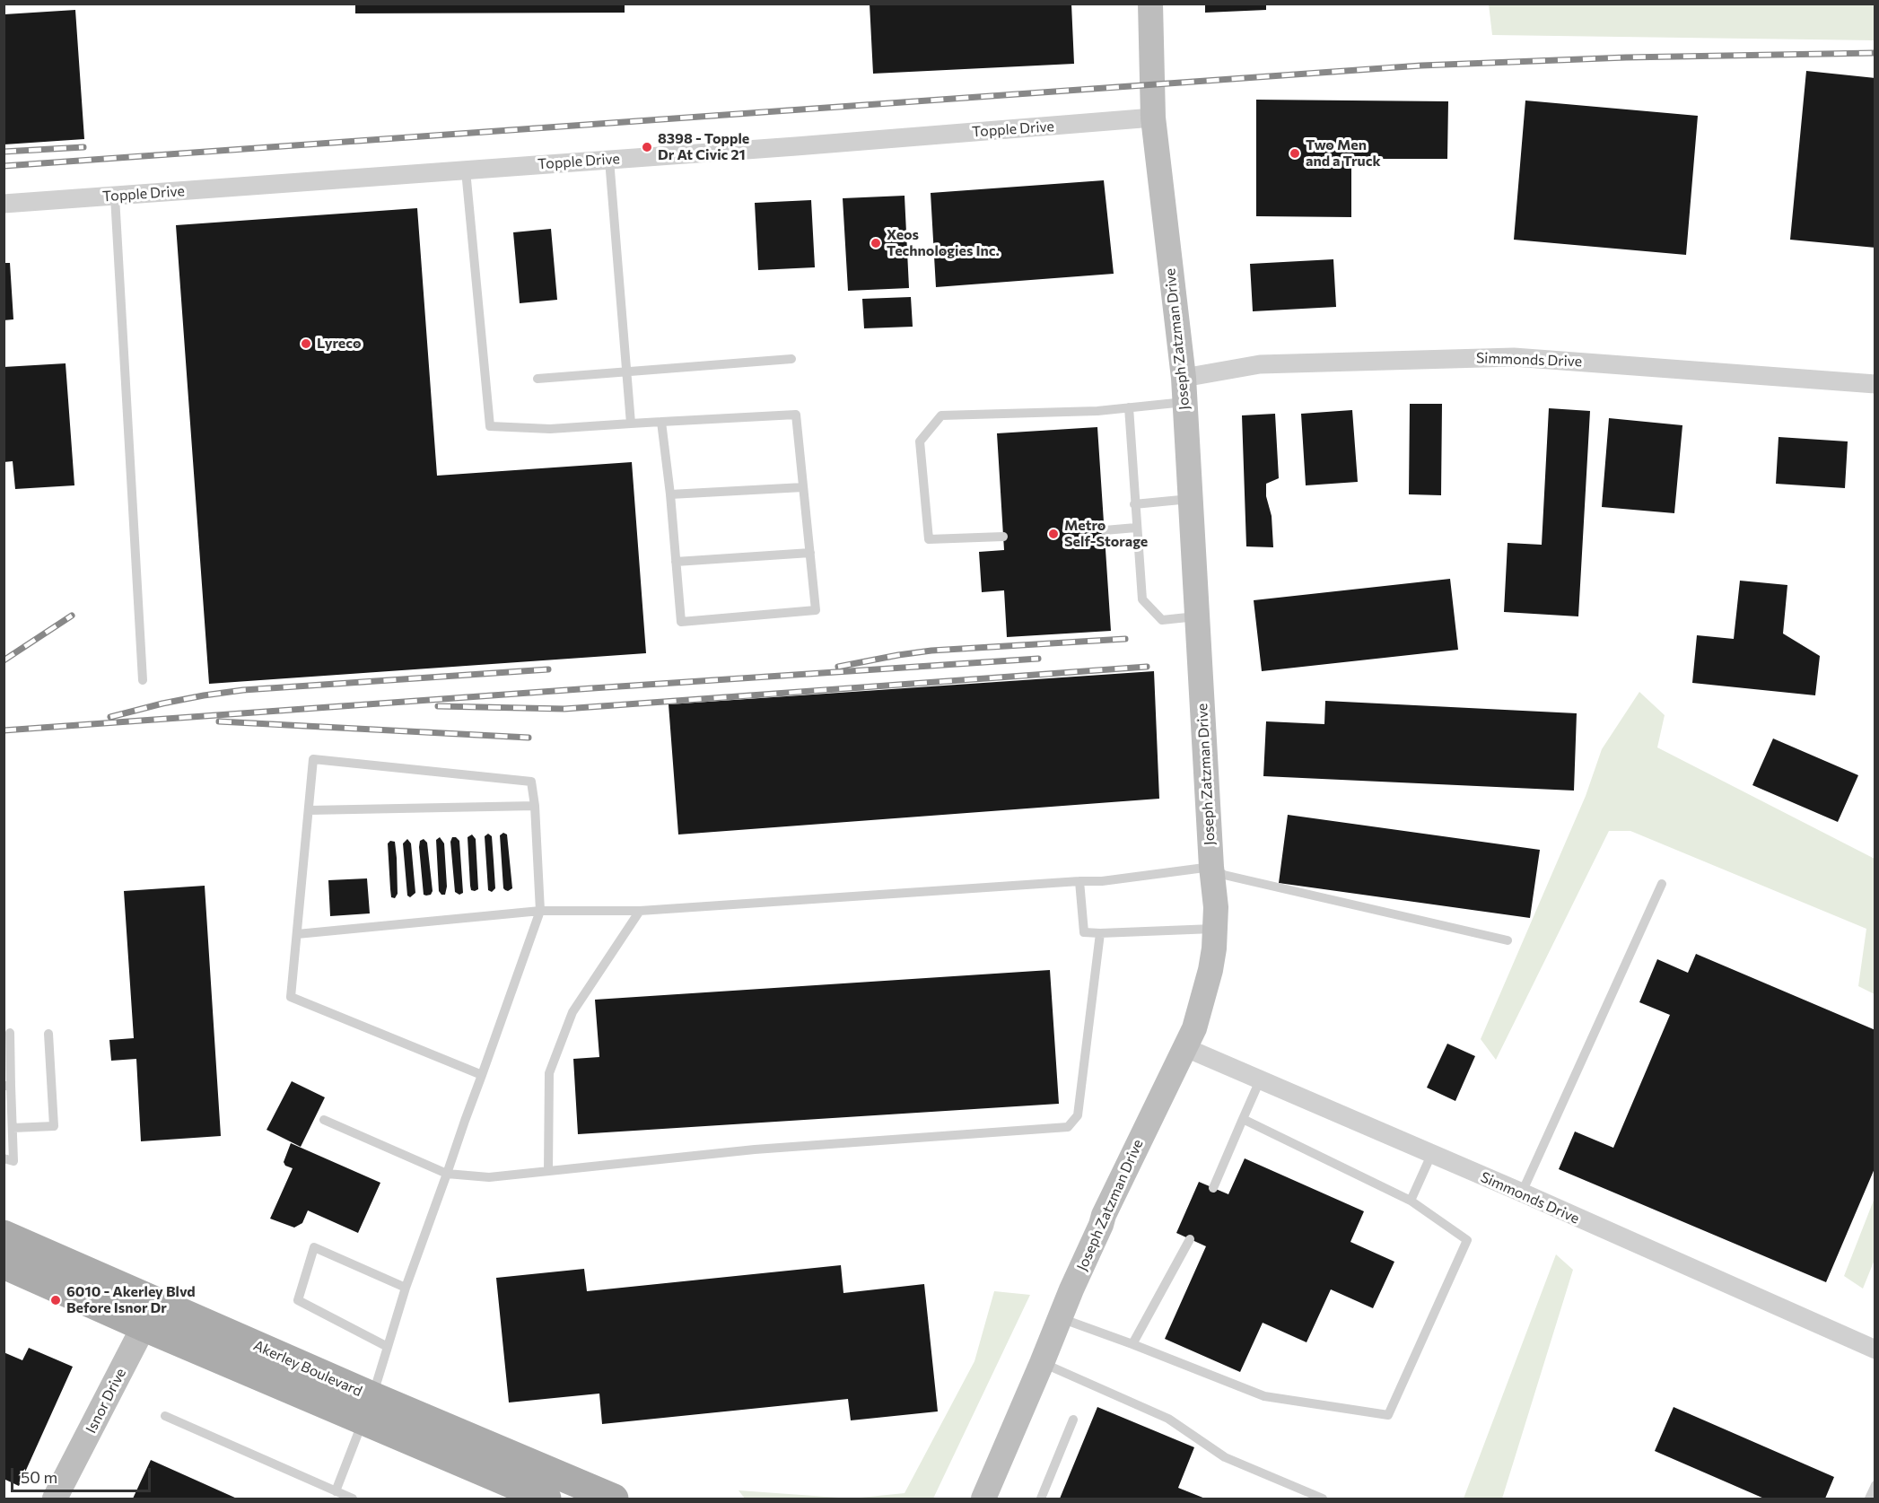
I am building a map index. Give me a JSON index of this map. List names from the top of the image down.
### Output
{
  "streets": {
    "main road": ["Akerley Boulevard"],
    "street": [
      "Topple Drive",
      "Joseph Zatzman Drive",
      "Simmonds Drive",
      "Isnor Drive"
    ]
  },
  "crossings": [
    ["Topple Drive", "Joseph Zatzman Drive"],
    ["Joseph Zatzman Drive", "Simmonds Drive"],
    ["Akerley Boulevard", "Isnor Drive"]
  ],
  "places": [
    "8398 - Topple Dr At Civic 21",
    "Two Men and a Truck",
    "Xeos Technologies Inc.",
    "Lyreco",
    "Metro Self-Storage",
    "6010 - Akerley Blvd Before Isnor Dr"
  ],
  "scale_bar": "50 m"
}
